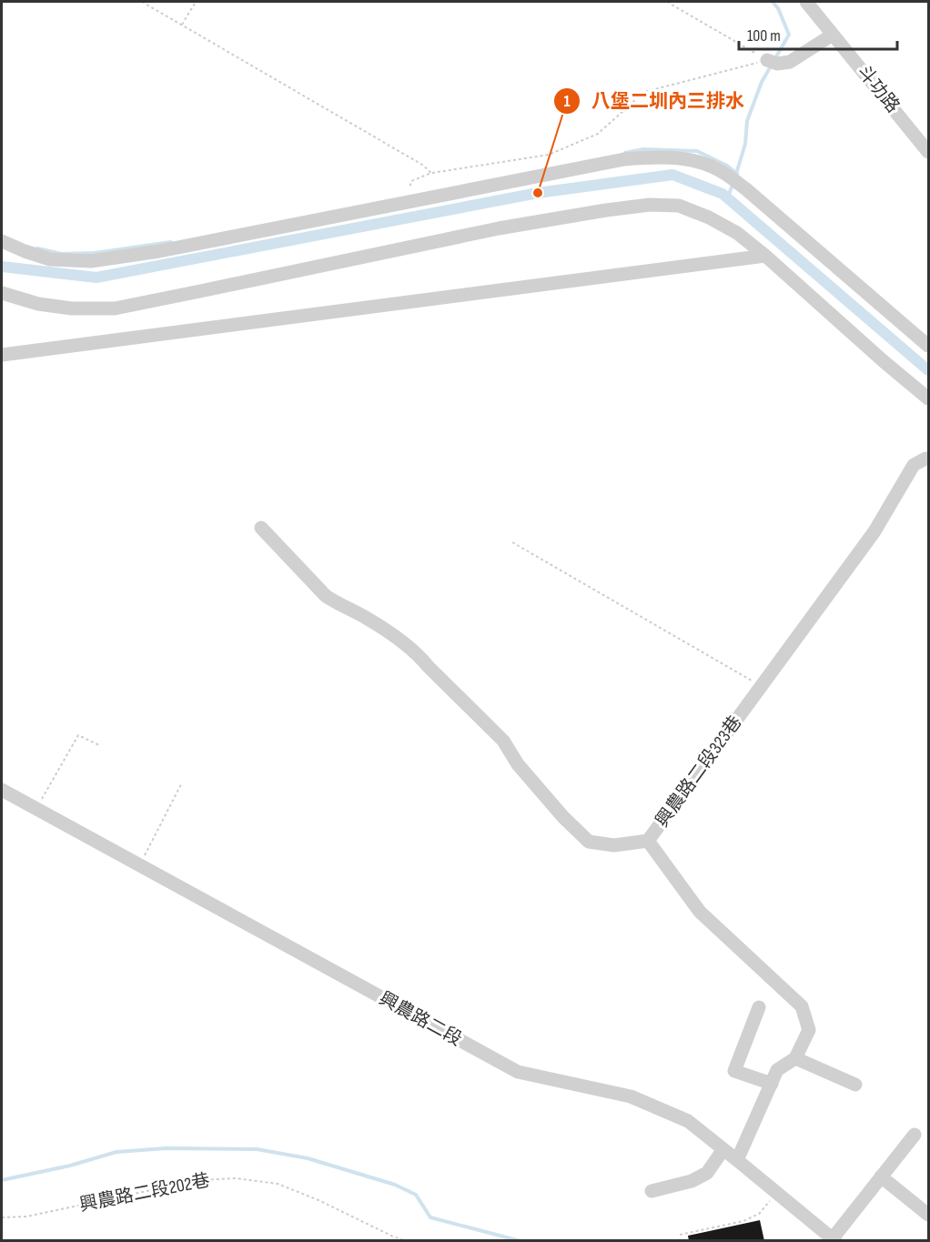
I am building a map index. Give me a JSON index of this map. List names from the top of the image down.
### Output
{
  "streets": {
    "street": ["斗功路", "興農路二段323巷", "興農路二段"],
    "path": ["興農路二段202巷"]
  },
  "crossings": [
    ["興農路二段323巷", "興農路二段"]
  ],
  "places": ["八堡二圳內三排水"],
  "scale_bar": "100 m"
}
